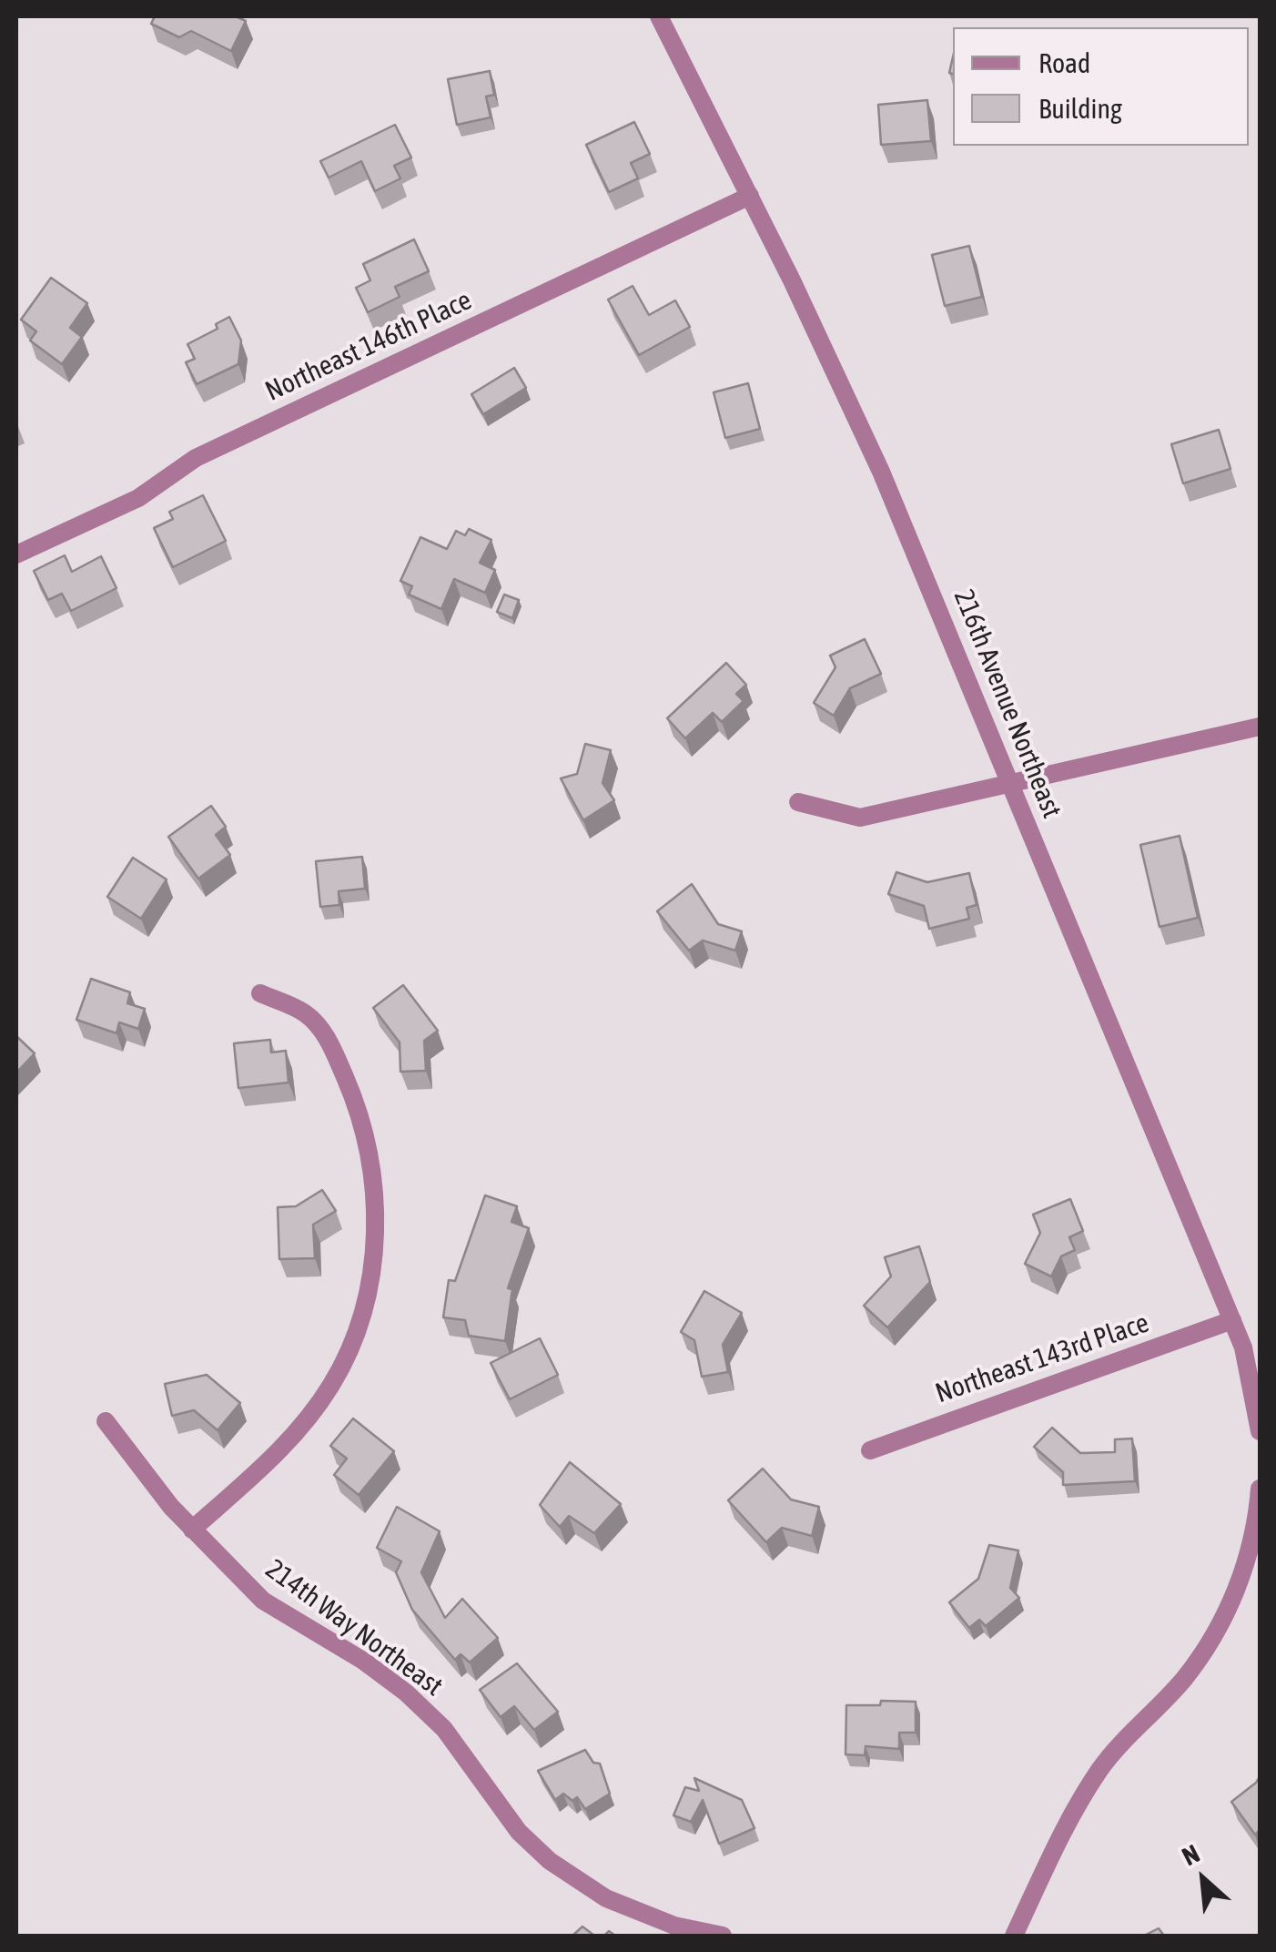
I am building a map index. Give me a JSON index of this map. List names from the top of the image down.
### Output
{
  "streets": {
    "street": [
      "Northeast 146th Place",
      "216th Avenue Northeast",
      "Northeast 143rd Place",
      "214th Way Northeast"
    ]
  },
  "crossings": [
    ["Northeast 146th Place", "216th Avenue Northeast"],
    ["216th Avenue Northeast", "Northeast 143rd Place"]
  ],
  "legend": ["Road", "Building"],
  "north": "top left"
}
